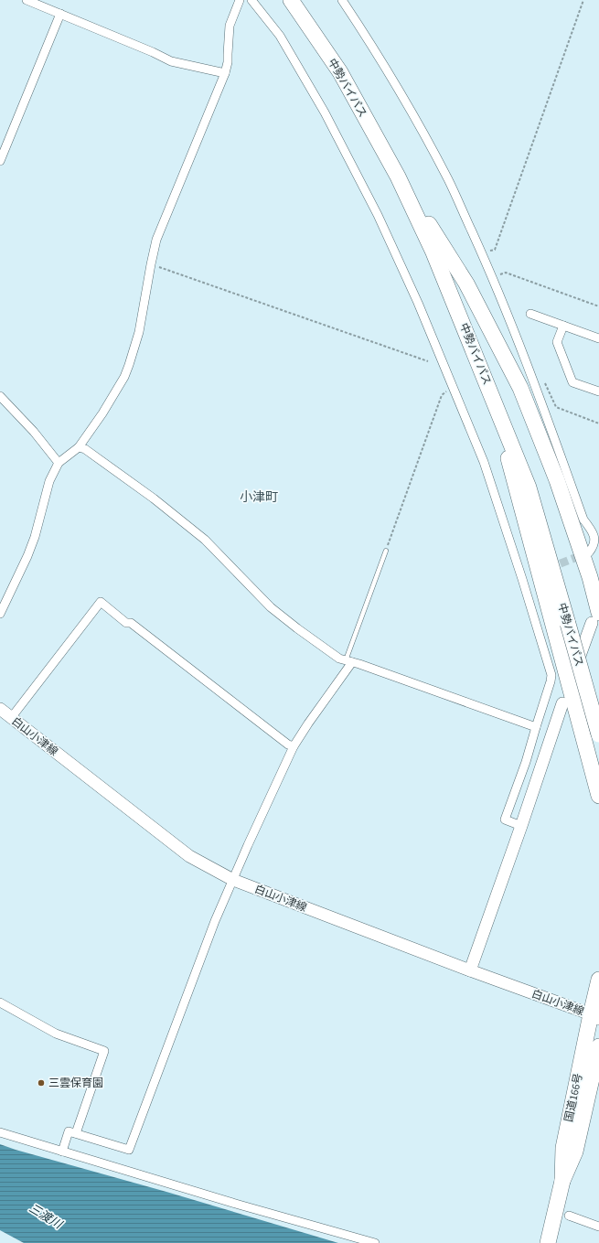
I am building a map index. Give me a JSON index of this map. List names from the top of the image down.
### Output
{
  "streets": {
    "highway": ["中勢バイパス", "国道166号"],
    "main road": ["白山小津線"]
  },
  "crossings": [
    ["白山小津線", "国道166号"]
  ],
  "districts": ["小津町"],
  "water": ["三渡川"],
  "places": ["三雲保育園"]
}
